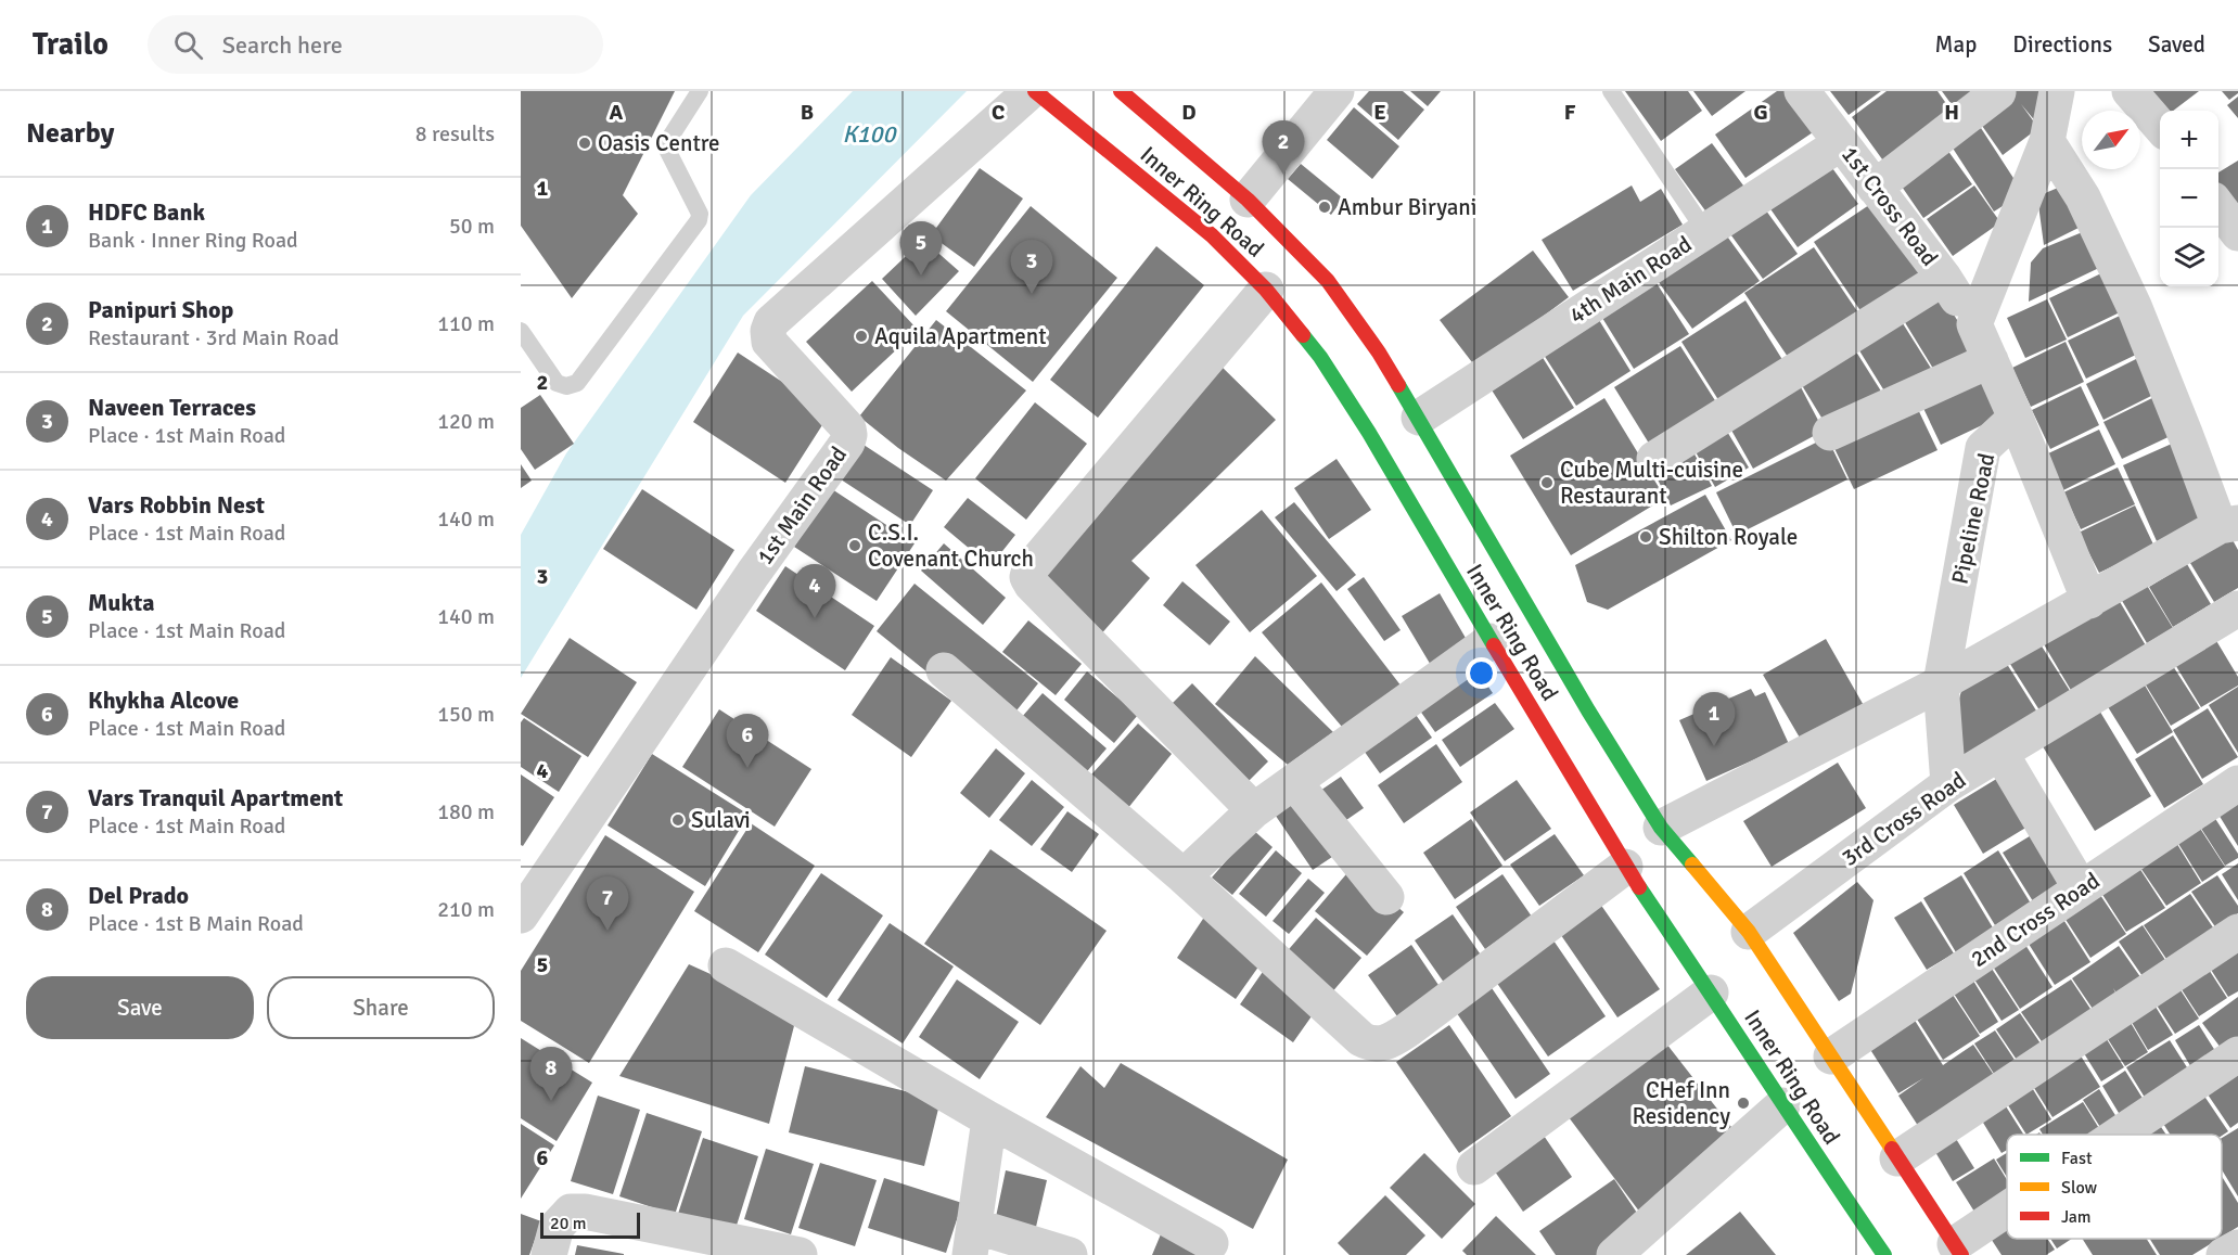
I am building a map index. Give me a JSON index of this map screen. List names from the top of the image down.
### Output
{
  "streets": {
    "main road": ["Inner Ring Road"],
    "street": [
      "1st Cross Road",
      "4th Main Road",
      "1st Main Road",
      "Pipeline Road",
      "3rd Cross Road",
      "2nd Cross Road"
    ]
  },
  "crossings": [
    ["Inner Ring Road", "4th Main Road"],
    ["Inner Ring Road", "1st Main Road"],
    ["Inner Ring Road", "3rd Cross Road"],
    ["Inner Ring Road", "2nd Cross Road"],
    ["1st Cross Road", "4th Main Road"],
    ["Pipeline Road", "3rd Cross Road"]
  ],
  "water": ["K100"],
  "places": [
    "Oasis Centre",
    "Ambur Biryani",
    "Aquila Apartment",
    "Cube Multi-cuisine Restaurant",
    "Shilton Royale",
    "C.S.I. Covenant Church",
    "Sulavi",
    "CHef Inn Residency"
  ],
  "legend": ["Fast", "Slow", "Jam"],
  "scale_bar": "20 m",
  "north": "top right",
  "page": {
    "header": "Trailo",
    "search": "Search here",
    "nav": ["Map", "Directions", "Saved"],
    "heading": ["Nearby", "8 results"],
    "map_buttons": ["+", "−"],
    "pins": [
      "2",
      "5",
      "3",
      "4",
      "1",
      "6",
      "7",
      "8"
    ],
    "list": [
      {
        "mark": "1",
        "name": "HDFC Bank",
        "note": "Bank · Inner Ring Road",
        "value": "50 m"
      },
      {
        "mark": "2",
        "name": "Panipuri Shop",
        "note": "Restaurant · 3rd Main Road",
        "value": "110 m"
      },
      {
        "mark": "3",
        "name": "Naveen Terraces",
        "note": "Place · 1st Main Road",
        "value": "120 m"
      },
      {
        "mark": "4",
        "name": "Vars Robbin Nest",
        "note": "Place · 1st Main Road",
        "value": "140 m"
      },
      {
        "mark": "5",
        "name": "Mukta",
        "note": "Place · 1st Main Road",
        "value": "140 m"
      },
      {
        "mark": "6",
        "name": "Khykha Alcove",
        "note": "Place · 1st Main Road",
        "value": "150 m"
      },
      {
        "mark": "7",
        "name": "Vars Tranquil Apartment",
        "note": "Place · 1st Main Road",
        "value": "180 m"
      },
      {
        "mark": "8",
        "name": "Del Prado",
        "note": "Place · 1st B Main Road",
        "value": "210 m"
      }
    ],
    "buttons": ["Save", "Share"],
    "scale": "20 m"
  },
  "grid": {
    "columns": [
      "A",
      "B",
      "C",
      "D",
      "E",
      "F",
      "G",
      "H"
    ],
    "rows": [
      "1",
      "2",
      "3",
      "4",
      "5",
      "6"
    ]
  }
}
